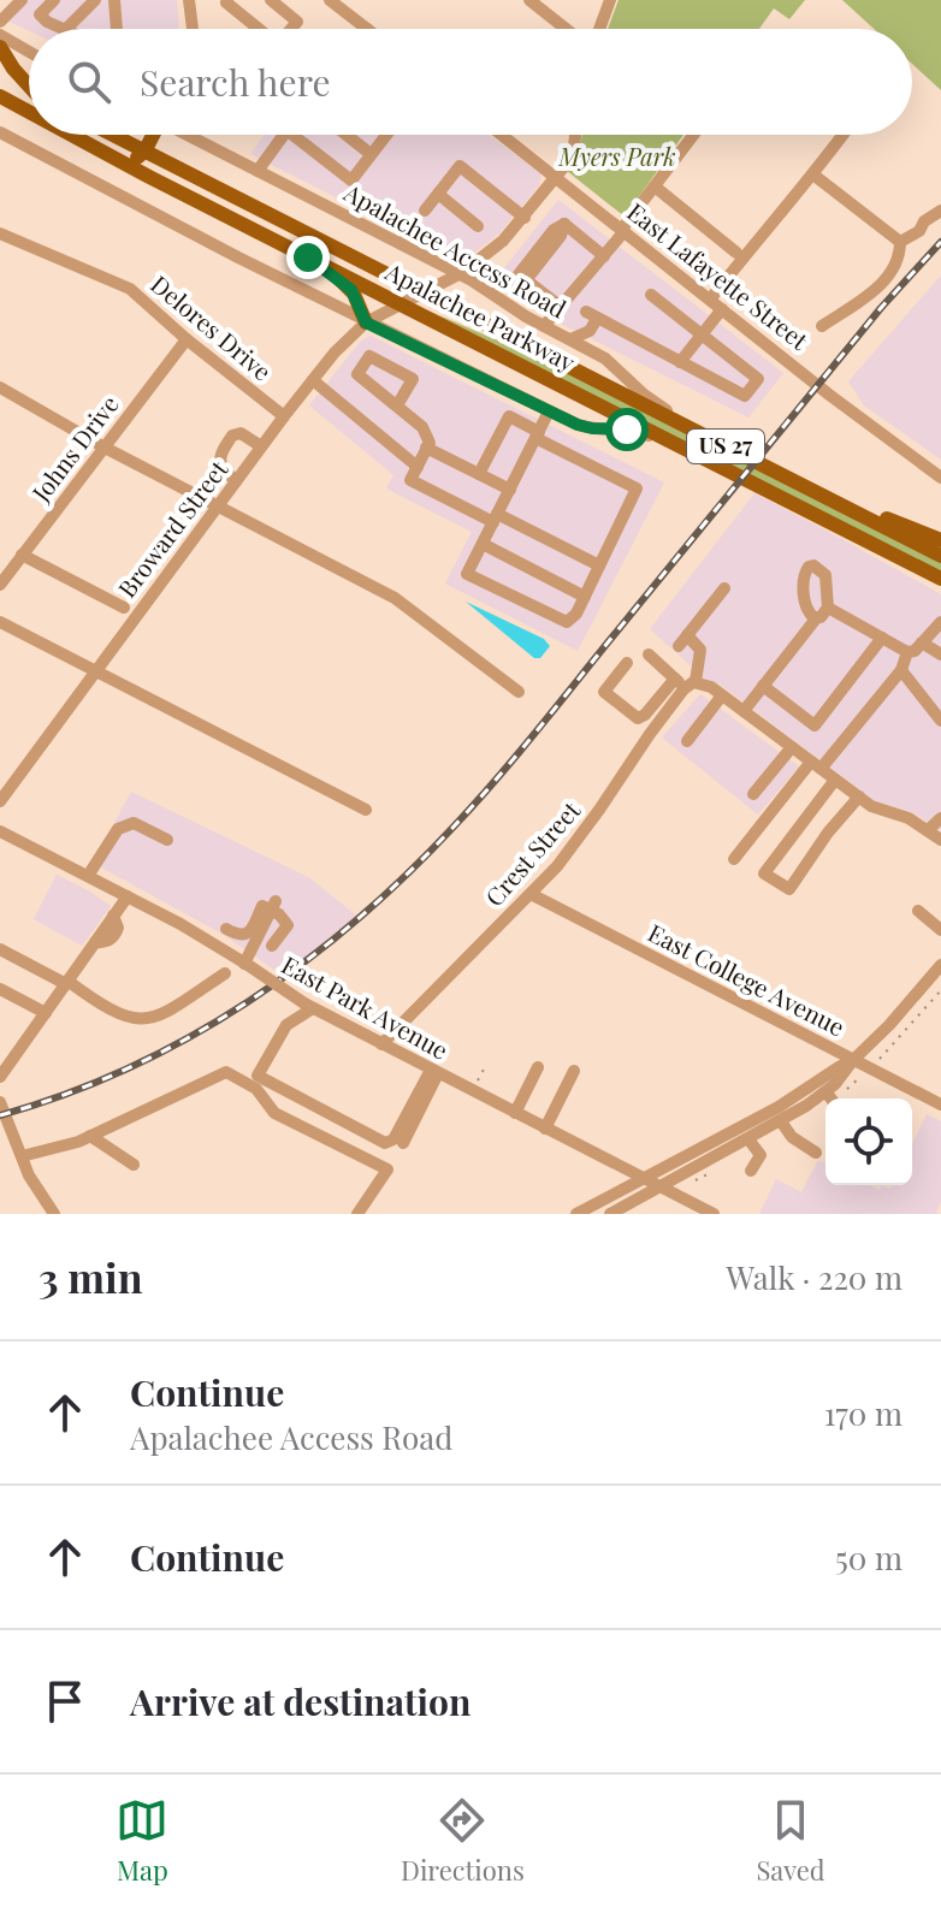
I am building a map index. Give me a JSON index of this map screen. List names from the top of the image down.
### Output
{
  "streets": {
    "main road": ["Apalachee Parkway", "US 27"],
    "street": [
      "Apalachee Access Road",
      "East Lafayette Street",
      "Delores Drive",
      "Johns Drive",
      "Broward Street",
      "Crest Street",
      "East College Avenue",
      "East Park Avenue"
    ]
  },
  "crossings": [
    ["Apalachee Access Road", "Apalachee Parkway"],
    ["Apalachee Access Road", "Broward Street"],
    ["East Lafayette Street", "Broward Street"],
    ["Apalachee Parkway", "Broward Street"],
    ["Delores Drive", "Johns Drive"],
    ["Delores Drive", "Broward Street"],
    ["Crest Street", "East College Avenue"],
    ["Crest Street", "East Park Avenue"]
  ],
  "parks": ["Myers Park"],
  "page": {
    "search": "Search here",
    "heading": ["3 min", "Walk · 220 m"],
    "list": [
      ["Continue", "Apalachee Access Road", "170 m"],
      ["Continue", "50 m"],
      "Arrive at destination"
    ],
    "nav": ["Map", "Directions", "Saved"]
  }
}
